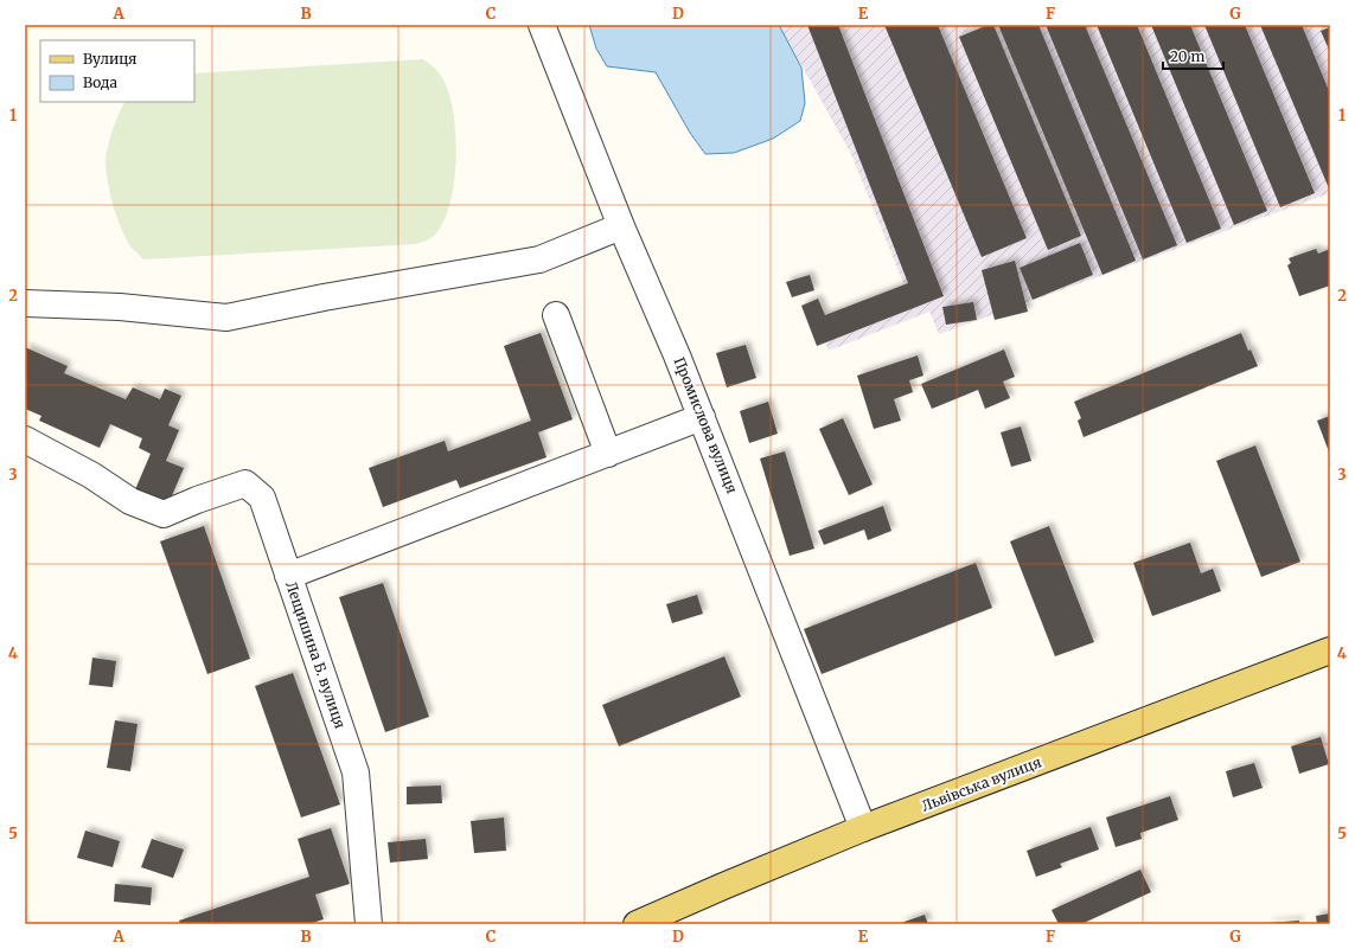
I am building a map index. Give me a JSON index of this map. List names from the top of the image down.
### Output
{
  "streets": {
    "main road": ["Львівська вулиця"],
    "street": ["Промислова вулиця", "Лещишина Б. вулиця"]
  },
  "crossings": [
    ["Промислова вулиця", "Львівська вулиця"]
  ],
  "legend": ["Вулиця", "Вода"],
  "scale_bar": "20 m",
  "grid": {
    "columns": [
      "A",
      "B",
      "C",
      "D",
      "E",
      "F",
      "G"
    ],
    "rows": [
      "1",
      "2",
      "3",
      "4",
      "5"
    ]
  }
}
